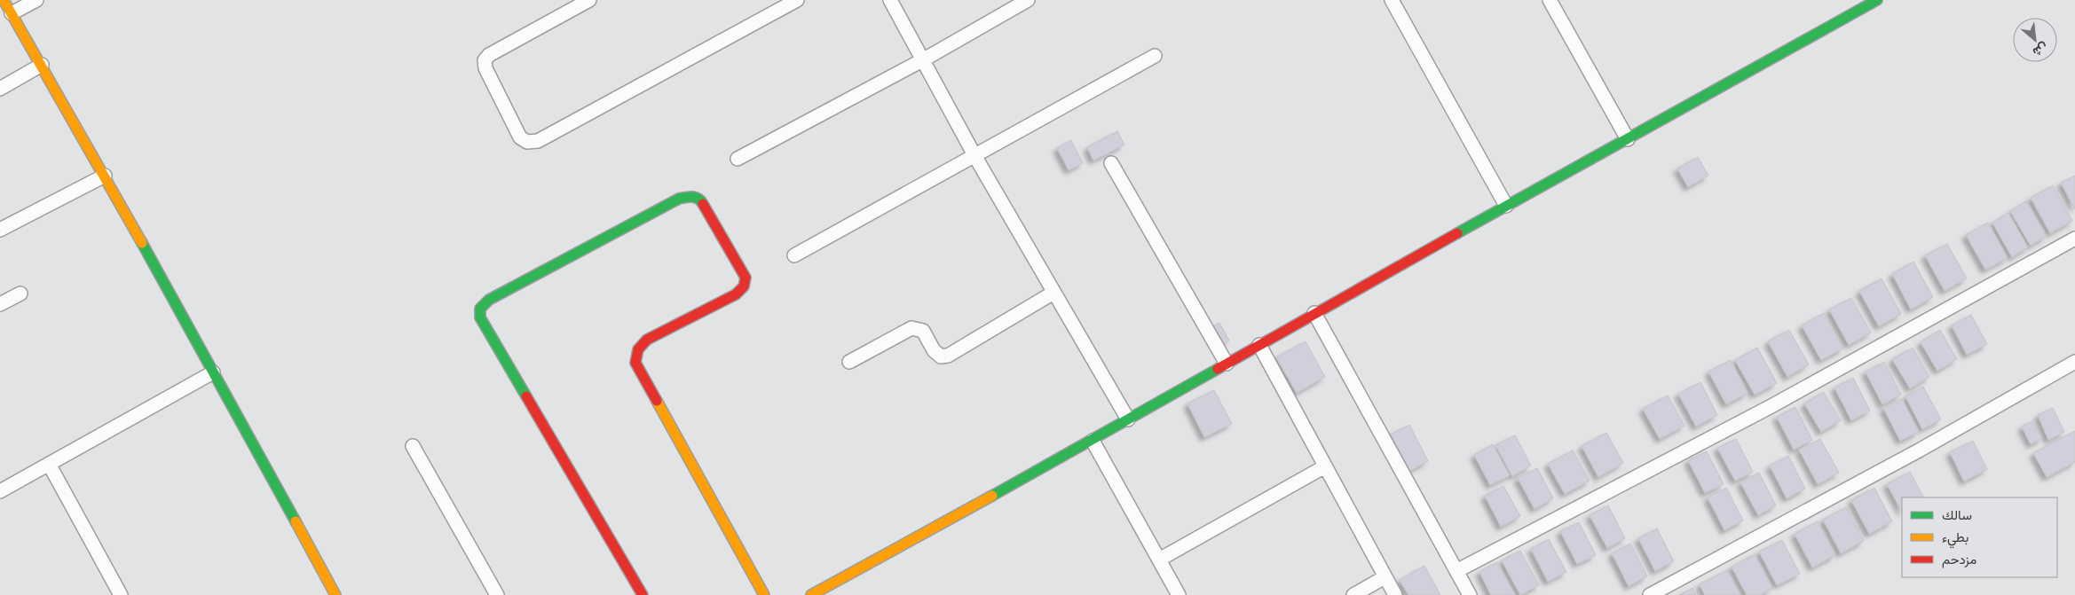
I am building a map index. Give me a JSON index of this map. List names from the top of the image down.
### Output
{
  "legend": ["سالك", "بطيء", "مزدحم"],
  "north": "bottom right"
}
